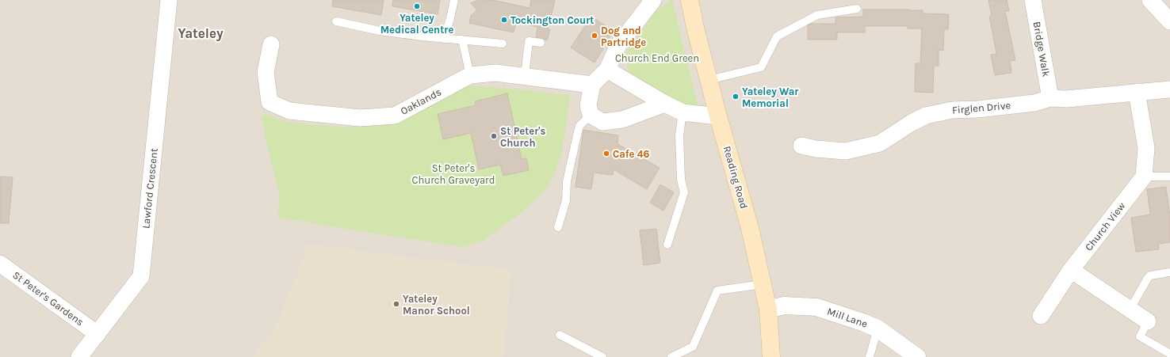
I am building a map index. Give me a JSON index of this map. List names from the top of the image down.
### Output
{
  "streets": {
    "main road": ["Reading Road"],
    "street": [
      "Bridge Walk",
      "Oaklands",
      "Firglen Drive",
      "Lawford Crescent",
      "Church View",
      "St Peter's Gardens",
      "Mill Lane"
    ]
  },
  "crossings": [
    ["Bridge Walk", "Firglen Drive"],
    ["Reading Road", "Mill Lane"],
    ["Lawford Crescent", "St Peter's Gardens"]
  ],
  "districts": ["Yateley"],
  "parks": ["Church End Green", "St Peter's Church Graveyard"],
  "places": [
    "Yateley Medical Centre",
    "Tockington Court",
    "Dog and Partridge",
    "Yateley War Memorial",
    "St Peter's Church",
    "Cafe 46",
    "Yateley Manor School"
  ]
}
